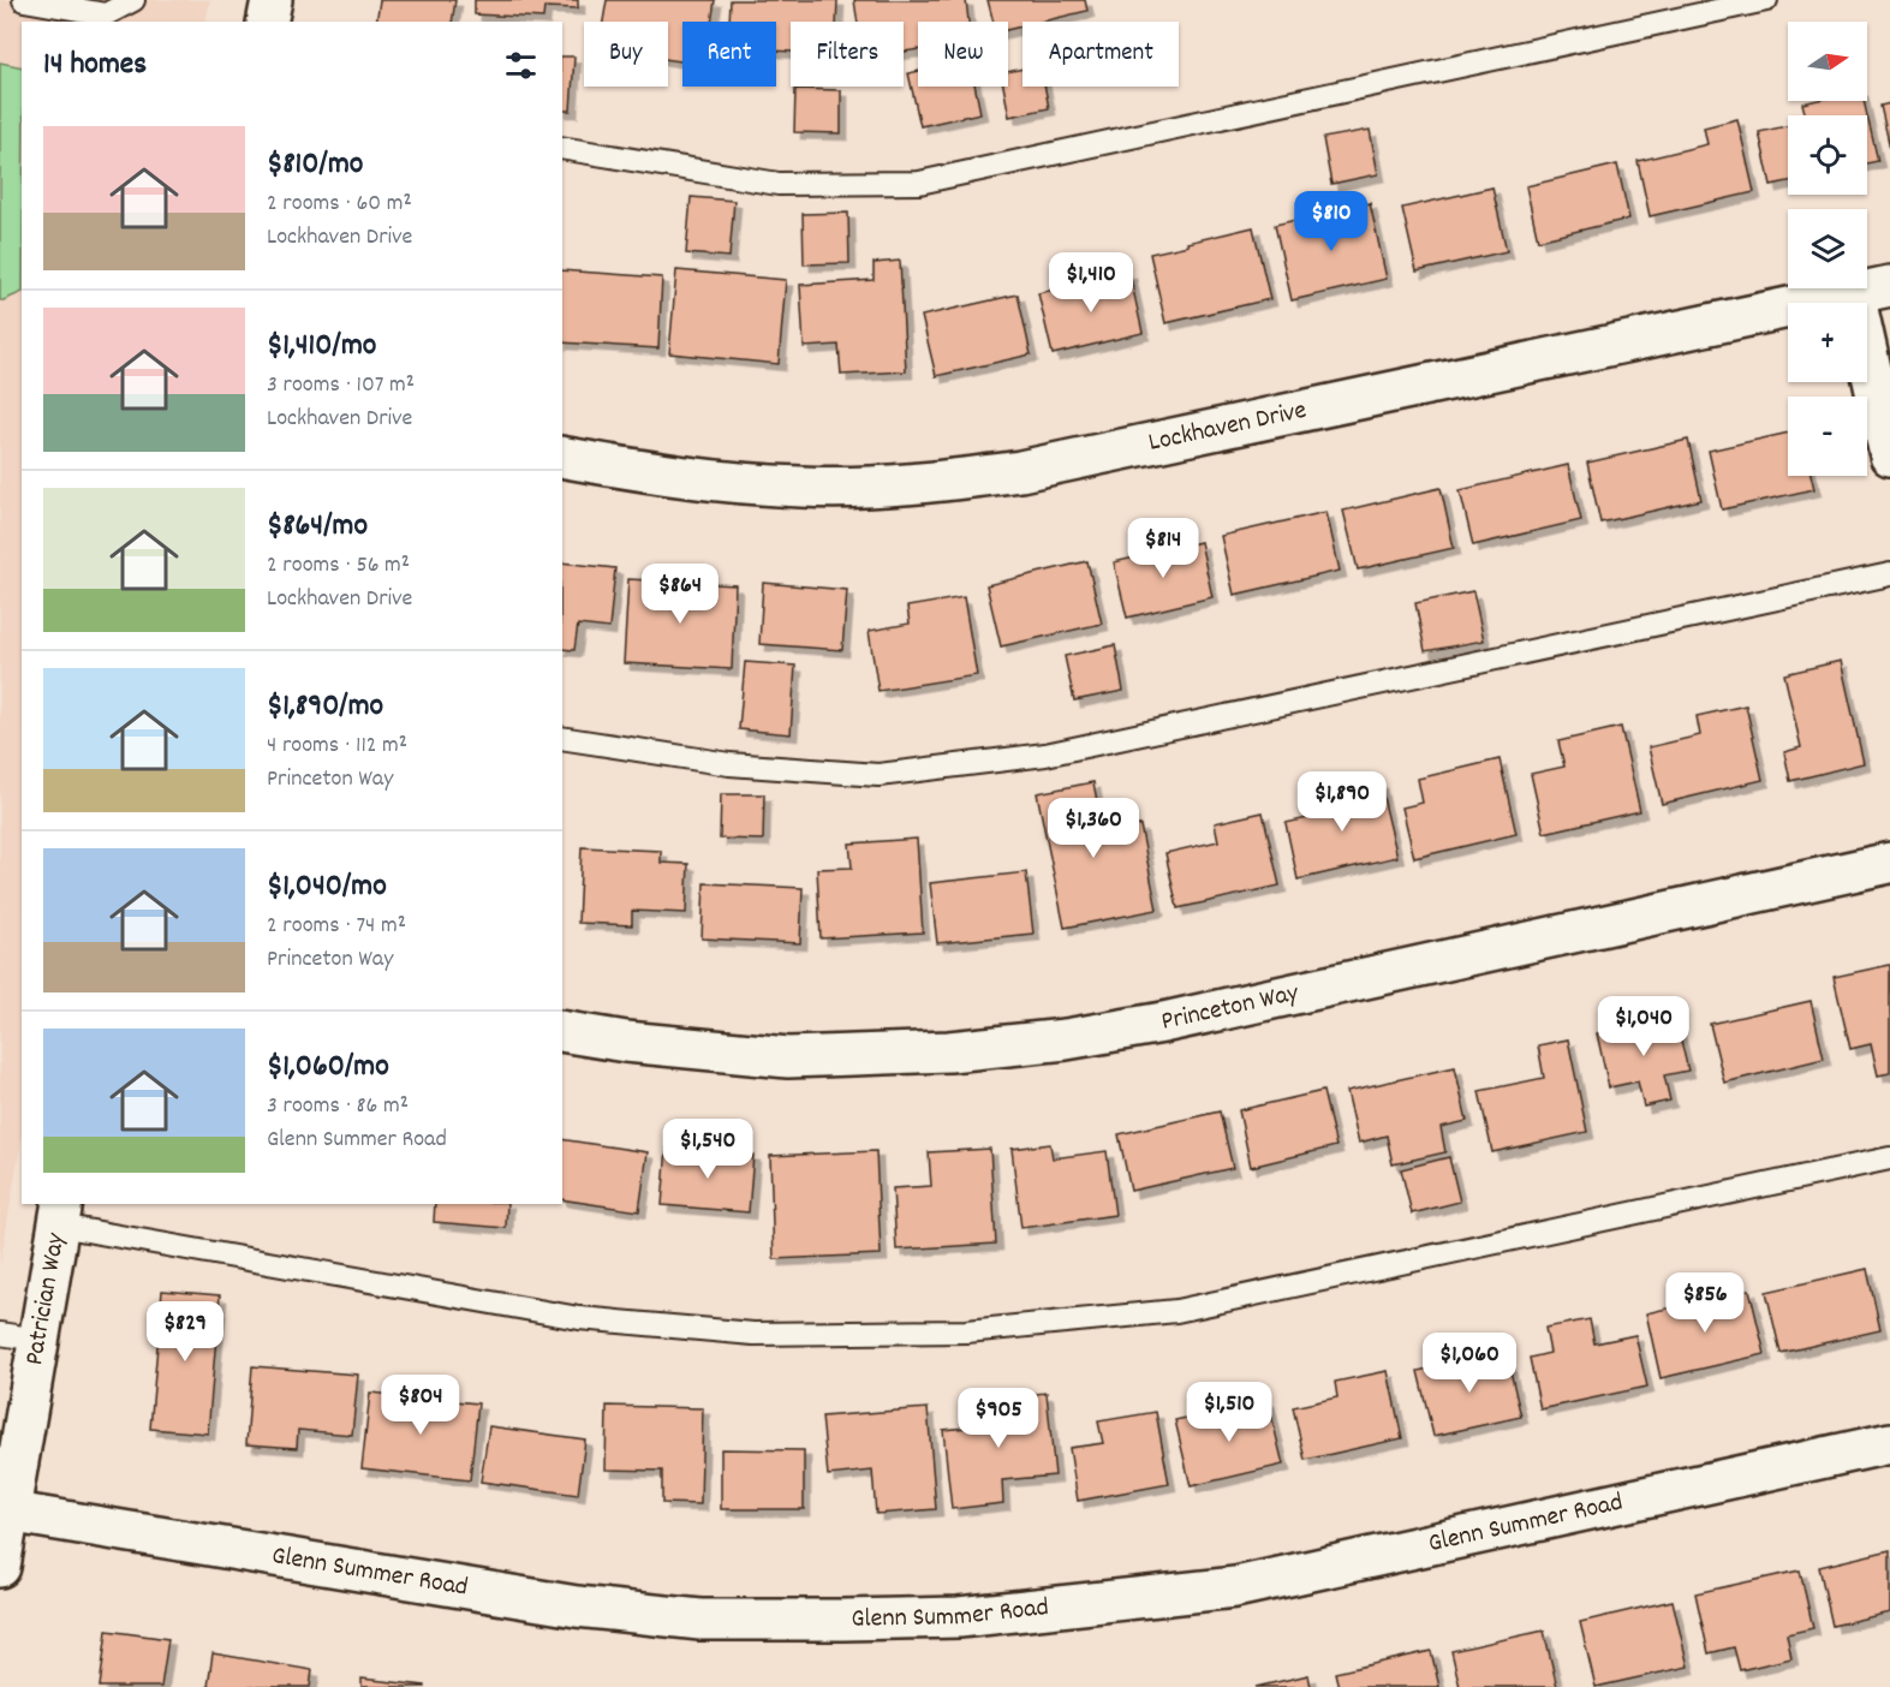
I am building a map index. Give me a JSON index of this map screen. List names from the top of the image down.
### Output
{
  "streets": {
    "street": [
      "Lockhaven Drive",
      "Princeton Way",
      "Patrician Way",
      "Glenn Summer Road"
    ]
  },
  "crossings": [
    ["Patrician Way", "Glenn Summer Road"]
  ],
  "north": "right",
  "page": {
    "map_buttons": ["+", "−"],
    "chip": [
      "Buy",
      "Rent",
      "Filters",
      "New",
      "Apartment"
    ],
    "heading": "14 homes",
    "list": [
      {
        "name": "$810/mo",
        "note": "2 rooms · 60 m² · Lockhaven Drive"
      },
      {
        "name": "$1,410/mo",
        "note": "3 rooms · 107 m² · Lockhaven Drive"
      },
      {
        "name": "$864/mo",
        "note": "2 rooms · 56 m² · Lockhaven Drive"
      },
      {
        "name": "$1,890/mo",
        "note": "4 rooms · 112 m² · Princeton Way"
      },
      {
        "name": "$1,040/mo",
        "note": "2 rooms · 74 m² · Princeton Way"
      },
      {
        "name": "$1,060/mo",
        "note": "3 rooms · 86 m² · Glenn Summer Road"
      }
    ],
    "price": [
      "$810",
      "$1,410",
      "$814",
      "$864",
      "$1,890",
      "$1,360",
      "$1,040",
      "$1,540",
      "$856",
      "$829",
      "$1,060",
      "$804",
      "$1,510",
      "$905"
    ]
  }
}
